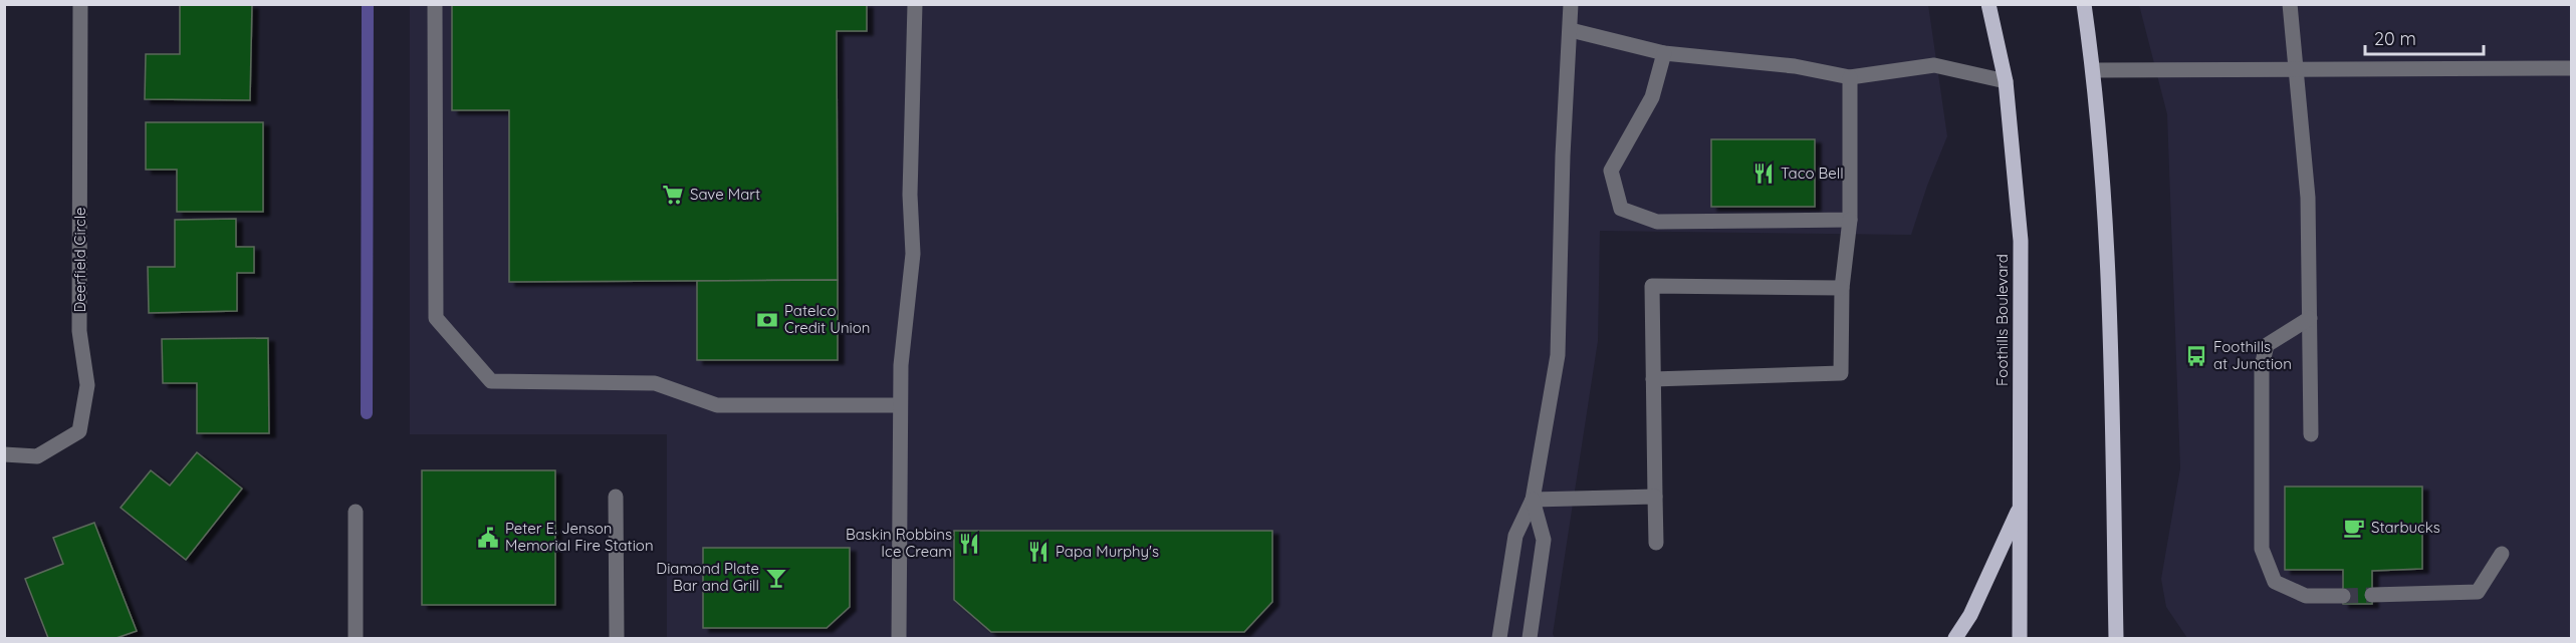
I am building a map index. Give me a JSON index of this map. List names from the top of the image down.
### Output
{
  "streets": {
    "main road": ["Foothills Boulevard"],
    "street": ["Deerfield Circle"]
  },
  "places": {
    "restaurant": ["Taco Bell", "Baskin Robbins Ice Cream", "Papa Murphy's"],
    "supermarket": ["Save Mart"],
    "bank": ["Patelco Credit Union"],
    "bus stop": ["Foothills at Junction"],
    "cafe": ["Starbucks"],
    "public building": ["Peter E. Jenson Memorial Fire Station"],
    "bar": ["Diamond Plate Bar and Grill"]
  },
  "scale_bar": "20 m"
}
